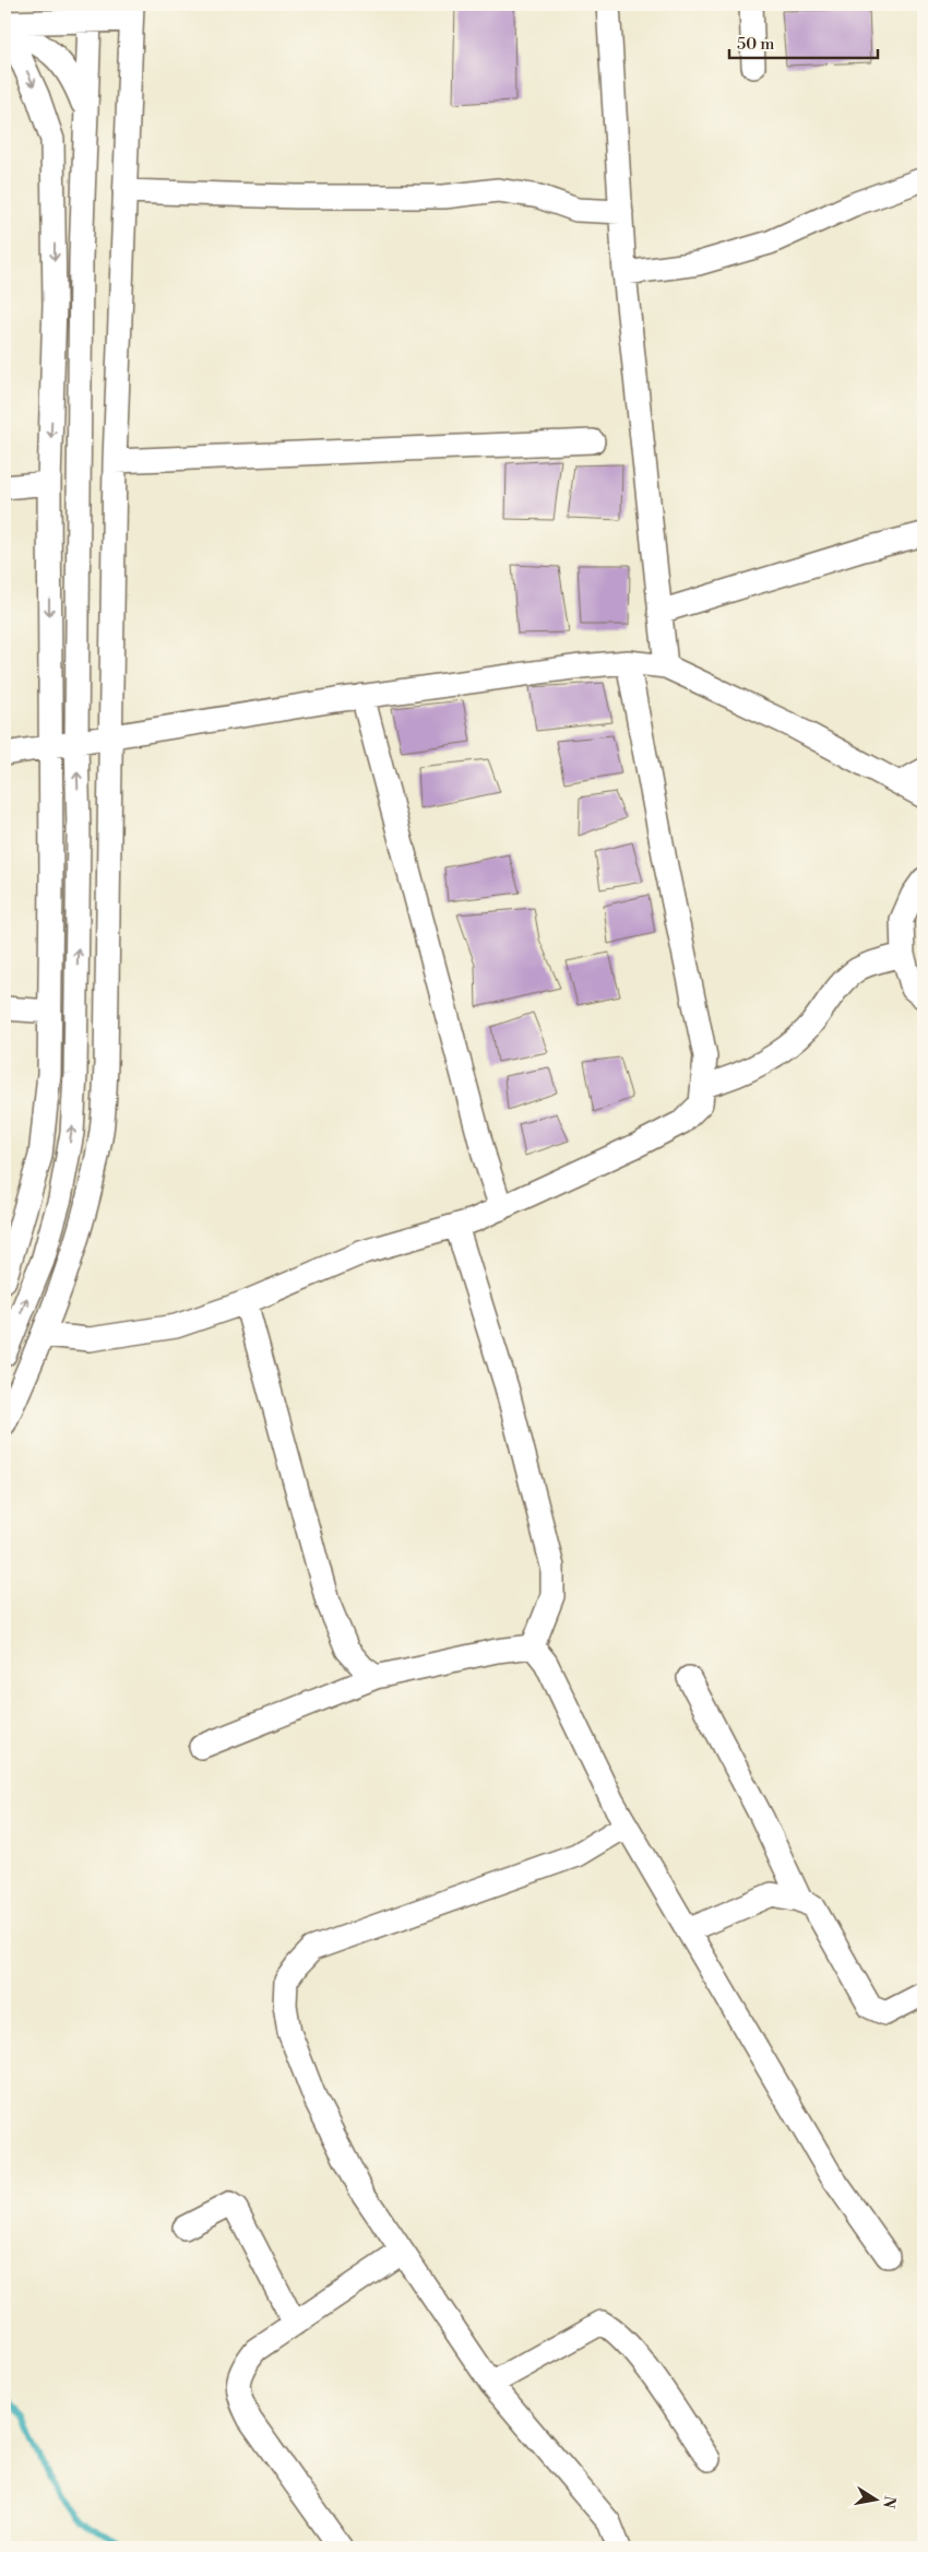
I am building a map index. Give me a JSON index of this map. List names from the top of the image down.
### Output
{
  "scale_bar": "50 m",
  "north": "right"
}
